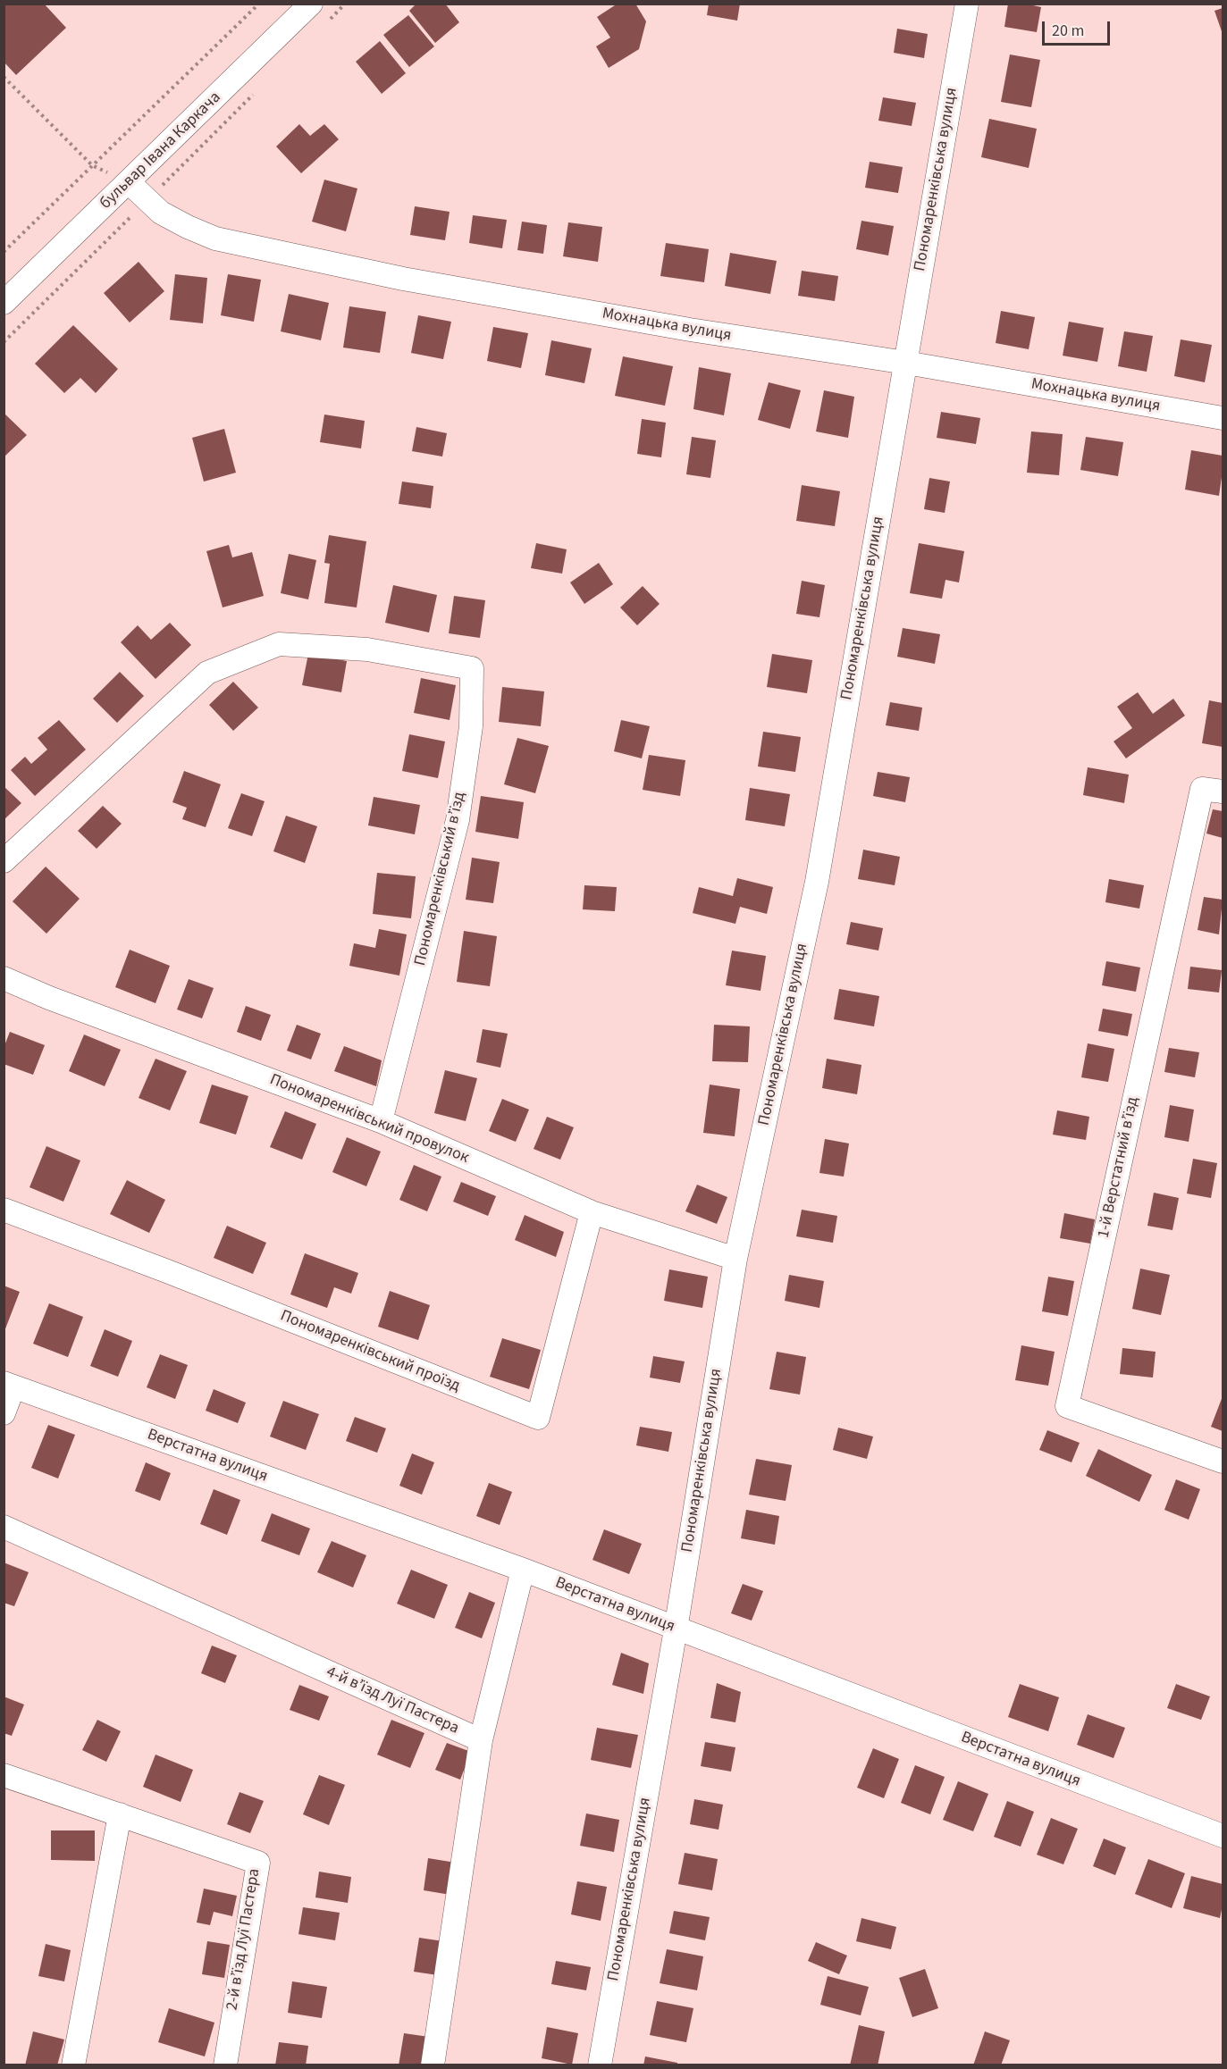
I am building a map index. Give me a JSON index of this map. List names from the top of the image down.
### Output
{
  "streets": {
    "street": [
      "бульвар Івана Каркача",
      "Пономаренківська вулиця",
      "Мохнацька вулиця",
      "Пономаренківський в’їзд",
      "Пономаренківський провулок",
      "1-й Верстатний в’їзд",
      "Пономаренківський проїзд",
      "Верстатна вулиця",
      "4-й в’їзд Луї Пастера",
      "2-й в’їзд Луї Пастера"
    ]
  },
  "crossings": [
    ["бульвар Івана Каркача", "Мохнацька вулиця"],
    ["Пономаренківська вулиця", "Мохнацька вулиця"],
    ["Пономаренківська вулиця", "Пономаренківський провулок"],
    ["Пономаренківська вулиця", "Верстатна вулиця"],
    ["Пономаренківський в’їзд", "Пономаренківський провулок"],
    ["Пономаренківський провулок", "Пономаренківський проїзд"]
  ],
  "scale_bar": "20 m"
}
